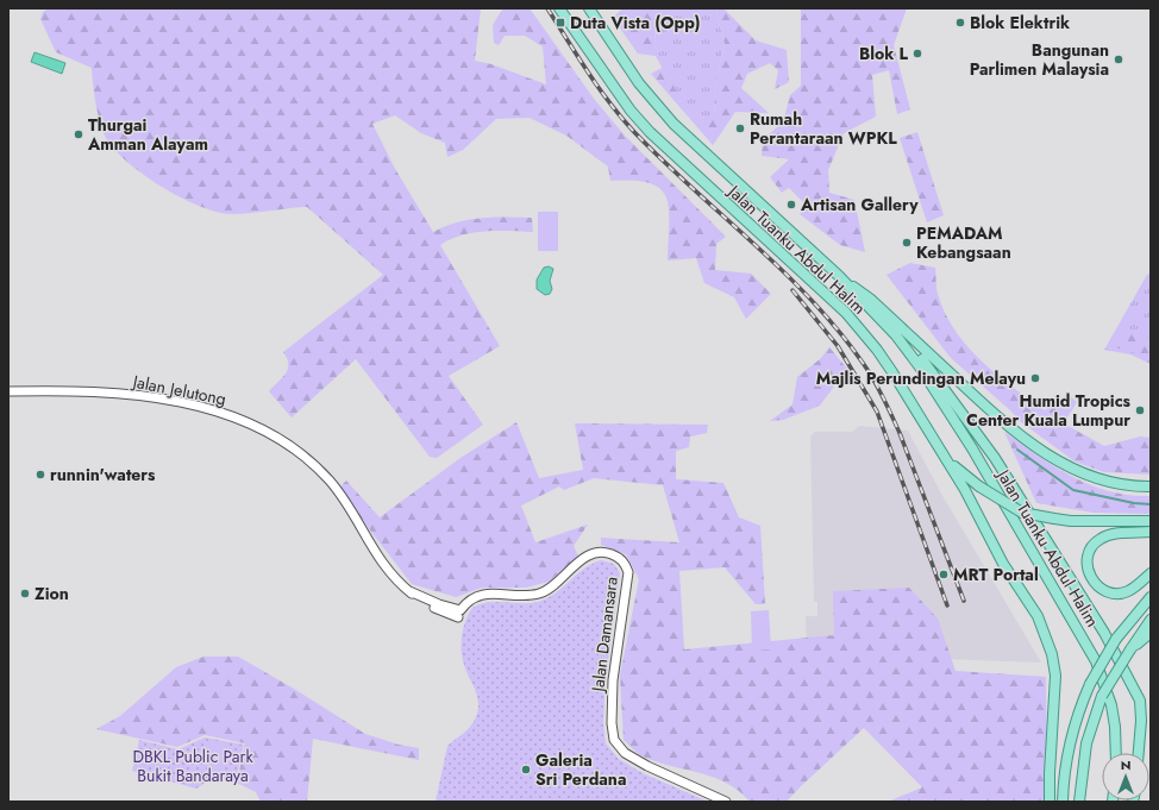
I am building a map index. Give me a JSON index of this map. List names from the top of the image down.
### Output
{
  "streets": {
    "main road": ["Jalan Tuanku Abdul Halim"],
    "street": ["Jalan Jelutong", "Jalan Damansara"]
  },
  "parks": ["DBKL Public Park Bukit Bandaraya"],
  "places": {
    "transit": ["Duta Vista (Opp)"],
    "other": [
      "Blok Elektrik",
      "Blok L",
      "Bangunan Parlimen Malaysia",
      "Rumah Perantaraan WPKL",
      "Thurgai Amman Alayam",
      "Artisan Gallery",
      "PEMADAM Kebangsaan",
      "Majlis Perundingan Melayu",
      "Humid Tropics Center Kuala Lumpur",
      "runnin'waters",
      "MRT Portal",
      "Zion",
      "Galeria Sri Perdana"
    ]
  },
  "north": "top"
}
